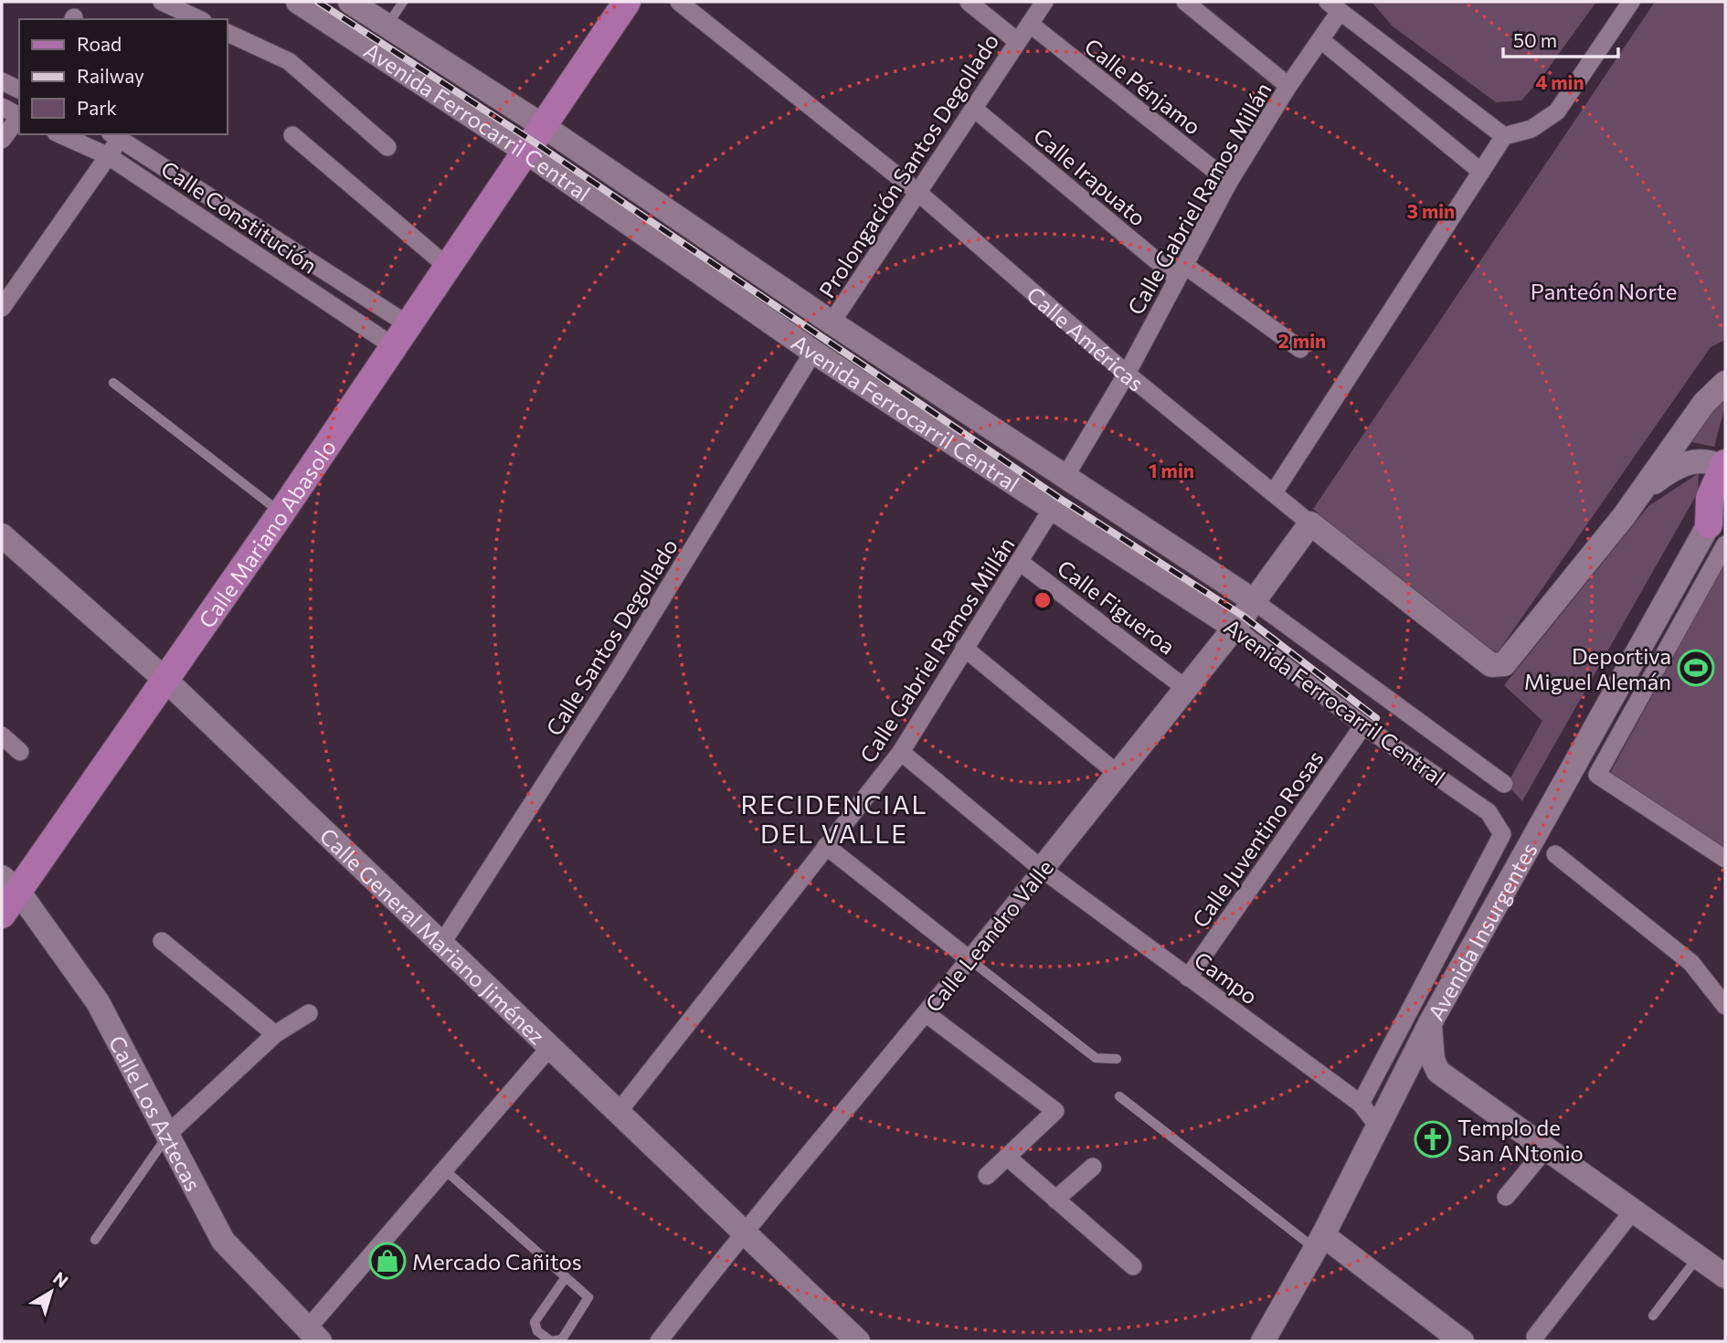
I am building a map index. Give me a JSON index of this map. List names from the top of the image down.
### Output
{
  "streets": {
    "main road": [
      "Avenida Ferrocarril Central",
      "Calle Américas",
      "Calle Mariano Abasolo",
      "Avenida Insurgentes",
      "Calle General Mariano Jiménez",
      "Calle Leandro Valle",
      "Calle Los Aztecas"
    ],
    "street": [
      "Calle Pénjamo",
      "Prolongación Santos Degollado",
      "Calle Irapuato",
      "Calle Gabriel Ramos Millán",
      "Calle Constitución",
      "Calle Figueroa",
      "Calle Santos Degollado",
      "Calle Juventino Rosas",
      "Campo"
    ]
  },
  "crossings": [
    ["Calle Pénjamo", "Prolongación Santos Degollado"],
    ["Calle Pénjamo", "Calle Gabriel Ramos Millán"],
    ["Avenida Ferrocarril Central", "Prolongación Santos Degollado"],
    ["Avenida Ferrocarril Central", "Calle Gabriel Ramos Millán"],
    ["Avenida Ferrocarril Central", "Calle Mariano Abasolo"],
    ["Avenida Ferrocarril Central", "Calle Santos Degollado"],
    ["Avenida Ferrocarril Central", "Calle Juventino Rosas"],
    ["Avenida Ferrocarril Central", "Calle Leandro Valle"],
    ["Avenida Ferrocarril Central", "Campo"],
    ["Prolongación Santos Degollado", "Calle Irapuato"],
    ["Prolongación Santos Degollado", "Calle Américas"],
    ["Calle Irapuato", "Calle Gabriel Ramos Millán"],
    ["Calle Gabriel Ramos Millán", "Calle Américas"],
    ["Calle Gabriel Ramos Millán", "Calle Figueroa"],
    ["Calle Gabriel Ramos Millán", "Calle General Mariano Jiménez"],
    ["Calle Gabriel Ramos Millán", "Campo"],
    ["Calle Constitución", "Calle Mariano Abasolo"],
    ["Calle Américas", "Calle Leandro Valle"],
    ["Calle Mariano Abasolo", "Calle General Mariano Jiménez"],
    ["Calle Mariano Abasolo", "Calle Los Aztecas"],
    ["Calle Figueroa", "Calle Leandro Valle"],
    ["Calle Santos Degollado", "Calle General Mariano Jiménez"],
    ["Calle Juventino Rosas", "Campo"],
    ["Avenida Insurgentes", "Campo"],
    ["Calle General Mariano Jiménez", "Calle Leandro Valle"],
    ["Calle Leandro Valle", "Campo"]
  ],
  "districts": ["RECIDENCIAL DEL VALLE"],
  "parks": ["Panteón Norte"],
  "places": {
    "sports": ["Deportiva Miguel Alemán"],
    "church": ["Templo de San ANtonio"],
    "shop": ["Mercado Cañitos"]
  },
  "legend": ["Road", "Railway", "Park"],
  "scale_bar": "50 m",
  "north": "top right",
  "rings": [
    "4 min",
    "3 min",
    "2 min",
    "1 min"
  ]
}
